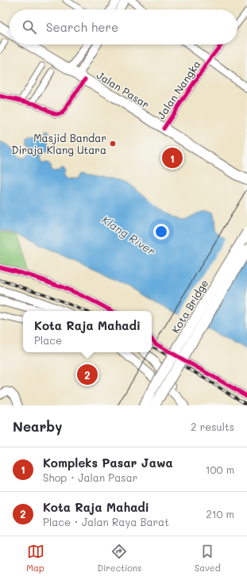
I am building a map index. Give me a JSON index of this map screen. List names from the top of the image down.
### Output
{
  "streets": {
    "highway": ["Jalan Pasar", "Kota Bridge"],
    "street": ["Jalan Nangka"]
  },
  "crossings": [
    ["Jalan Pasar", "Jalan Nangka"]
  ],
  "water": ["Klang River"],
  "places": ["Masjid Bandar Diraja Klang Utara"],
  "page": {
    "search": "Search here",
    "pins": ["1", "2"],
    "popup": ["Kota Raja Mahadi", "Place"],
    "heading": ["Nearby", "2 results"],
    "list": [
      {
        "mark": "1",
        "name": "Kompleks Pasar Jawa",
        "note": "Shop · Jalan Pasar",
        "value": "100 m"
      },
      {
        "mark": "2",
        "name": "Kota Raja Mahadi",
        "note": "Place · Jalan Raya Barat",
        "value": "210 m"
      }
    ],
    "nav": ["Map", "Directions", "Saved"]
  }
}
